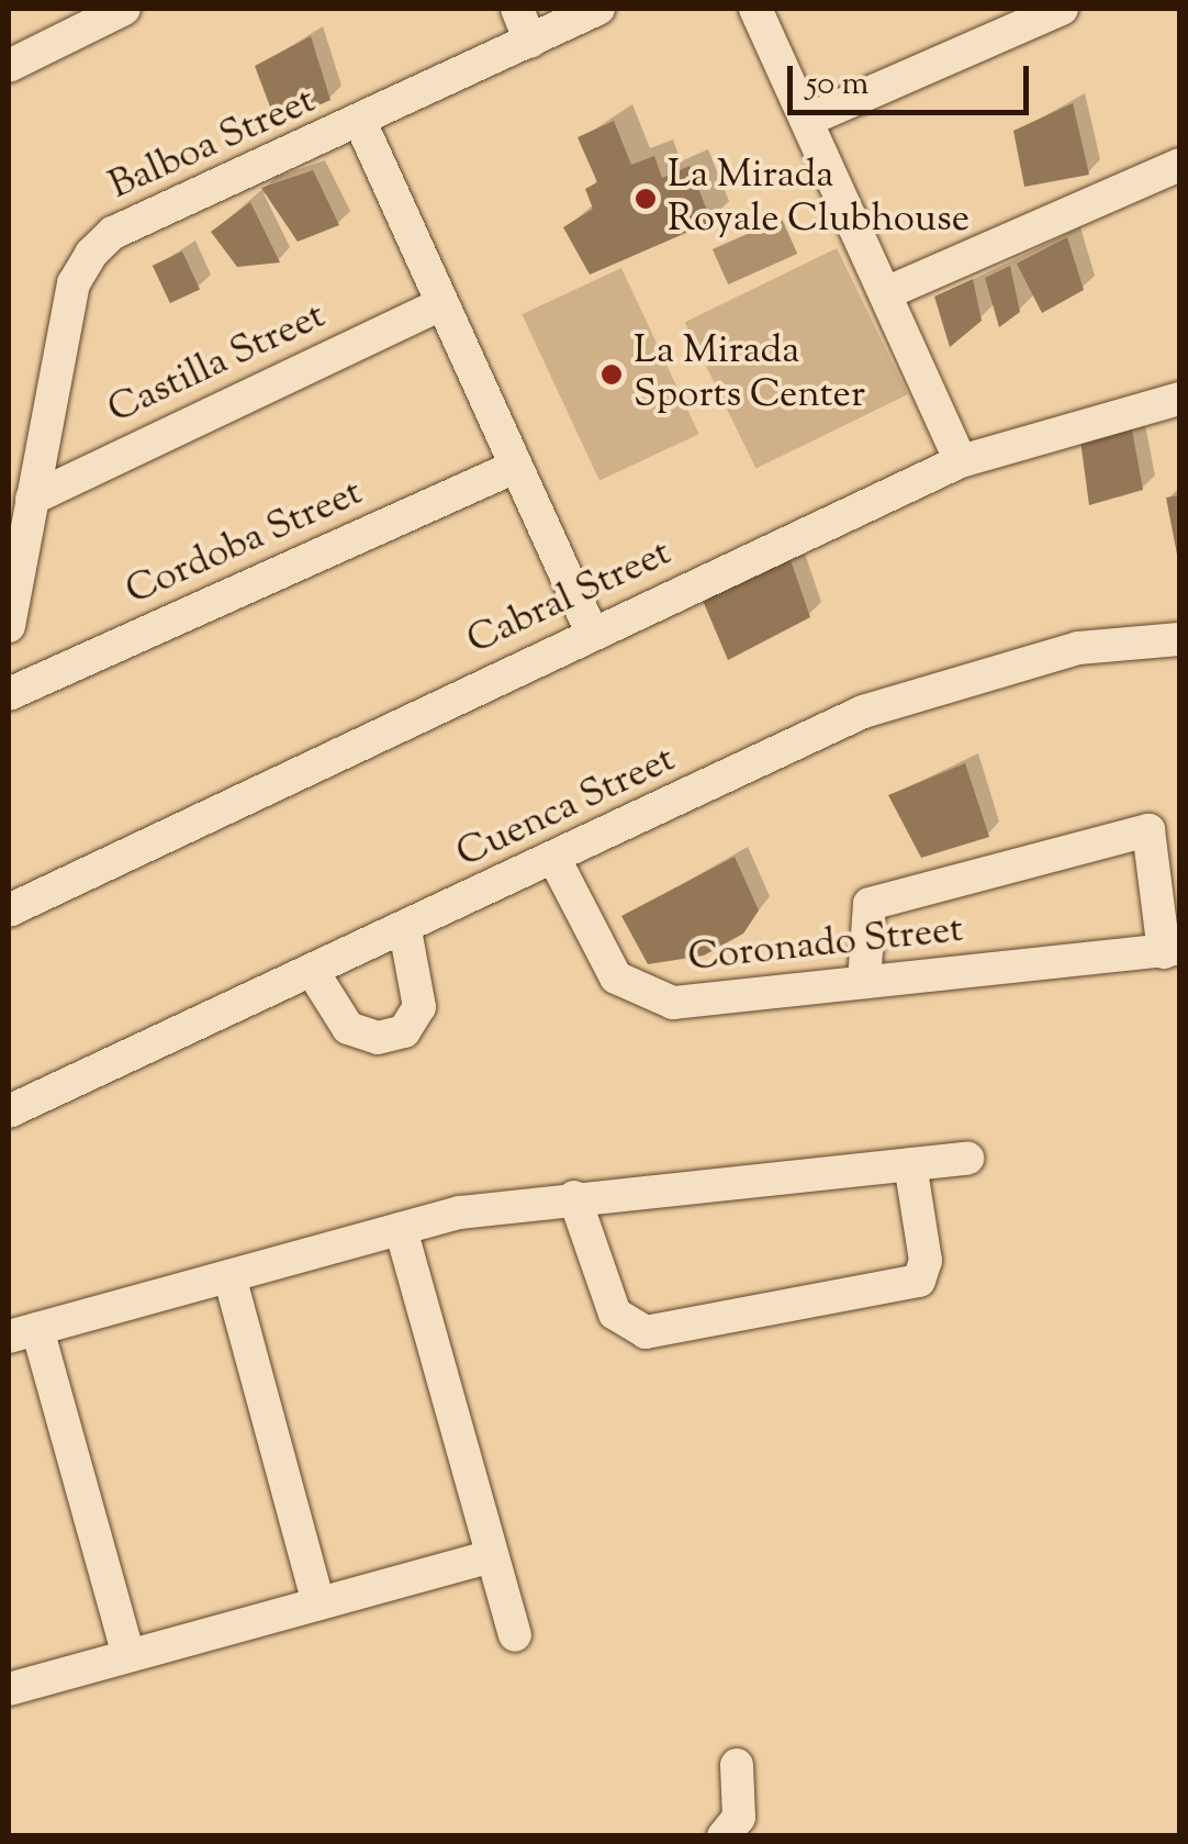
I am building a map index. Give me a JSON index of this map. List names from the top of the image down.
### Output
{
  "streets": {
    "street": [
      "Balboa Street",
      "Castilla Street",
      "Cordoba Street",
      "Cabral Street",
      "Cuenca Street",
      "Coronado Street"
    ]
  },
  "crossings": [
    ["Balboa Street", "Castilla Street"],
    ["Cuenca Street", "Coronado Street"]
  ],
  "places": ["La Mirada Royale Clubhouse", "La Mirada Sports Center"],
  "scale_bar": "50 m"
}
